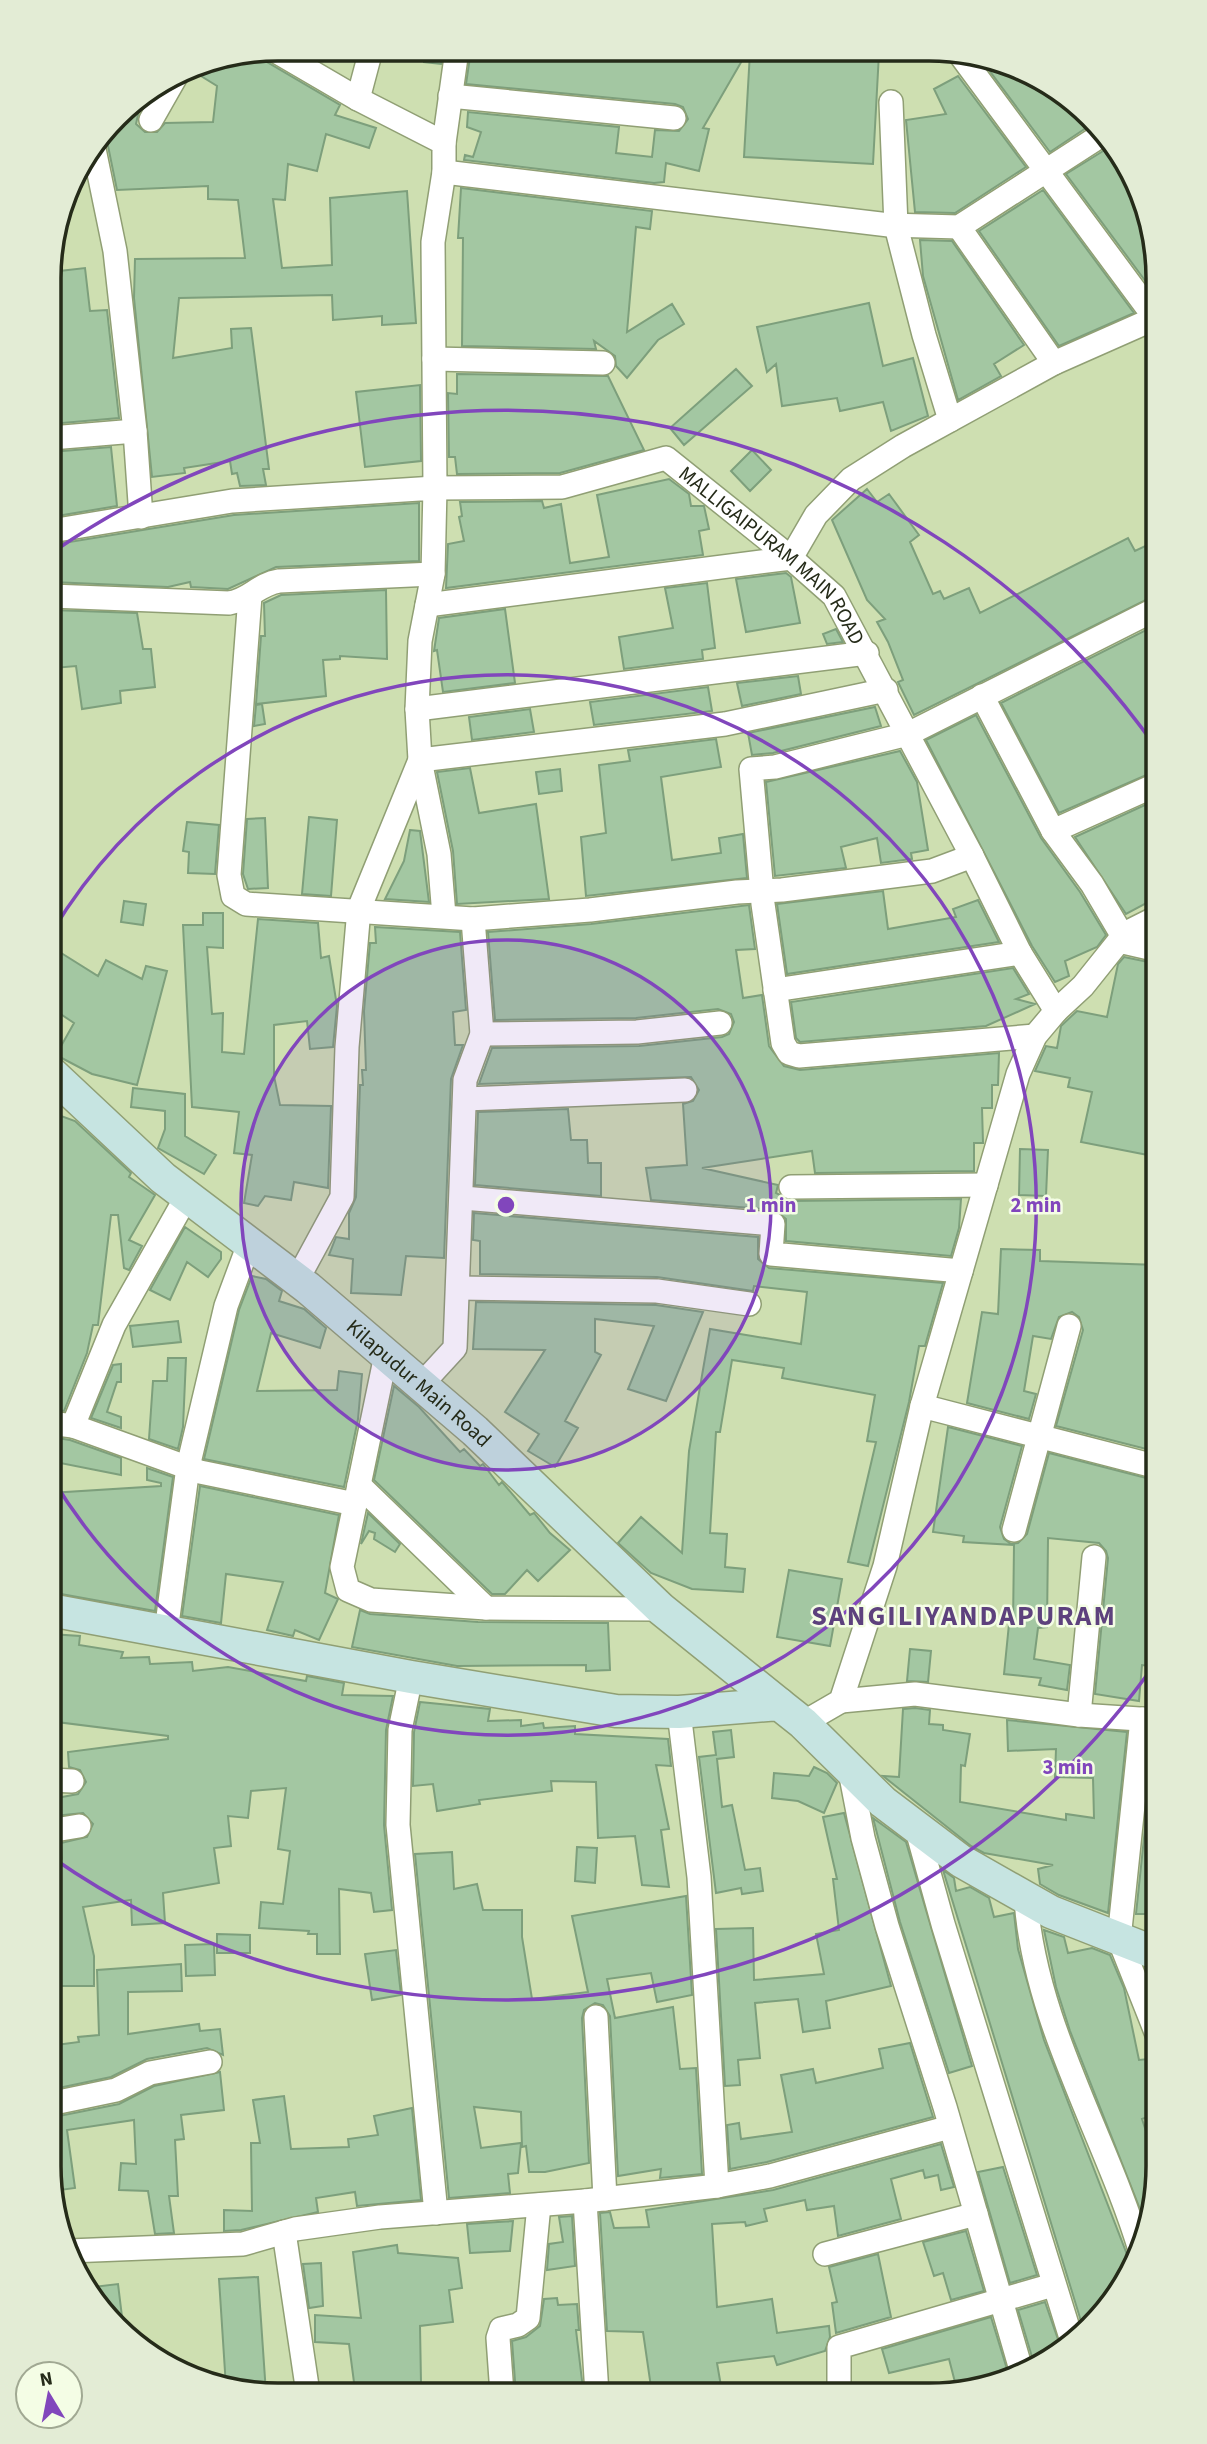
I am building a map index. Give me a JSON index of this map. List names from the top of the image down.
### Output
{
  "streets": {
    "main road": ["Kilapudur Main Road"],
    "street": ["MALLIGAIPURAM MAIN ROAD"]
  },
  "districts": ["SANGILIYANDAPURAM"],
  "north": "top",
  "rings": ["1 min", "2 min", "3 min"]
}
